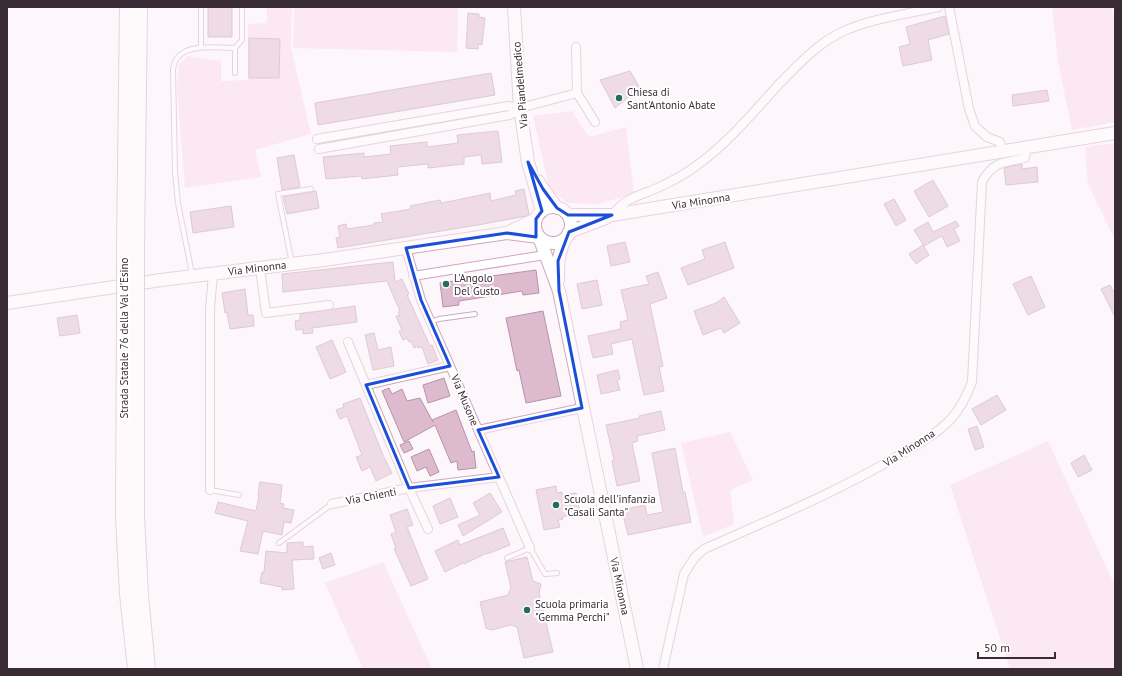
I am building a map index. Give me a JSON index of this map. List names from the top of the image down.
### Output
{
  "streets": {
    "highway": ["Strada Statale 76 della Val d'Esino"],
    "main road": ["Via Piandelmedico", "Via Minonna"],
    "street": ["Via Musone", "Via Chienti"]
  },
  "crossings": [
    ["Via Piandelmedico", "Via Minonna"],
    ["Via Minonna", "Via Musone"],
    ["Via Musone", "Via Chienti"]
  ],
  "places": [
    "Chiesa di Sant'Antonio Abate",
    "L'Angolo Del Gusto",
    "Scuola dell'infanzia \"Casali Santa\"",
    "Scuola primaria \"Gemma Perchi\""
  ],
  "scale_bar": "50 m"
}
